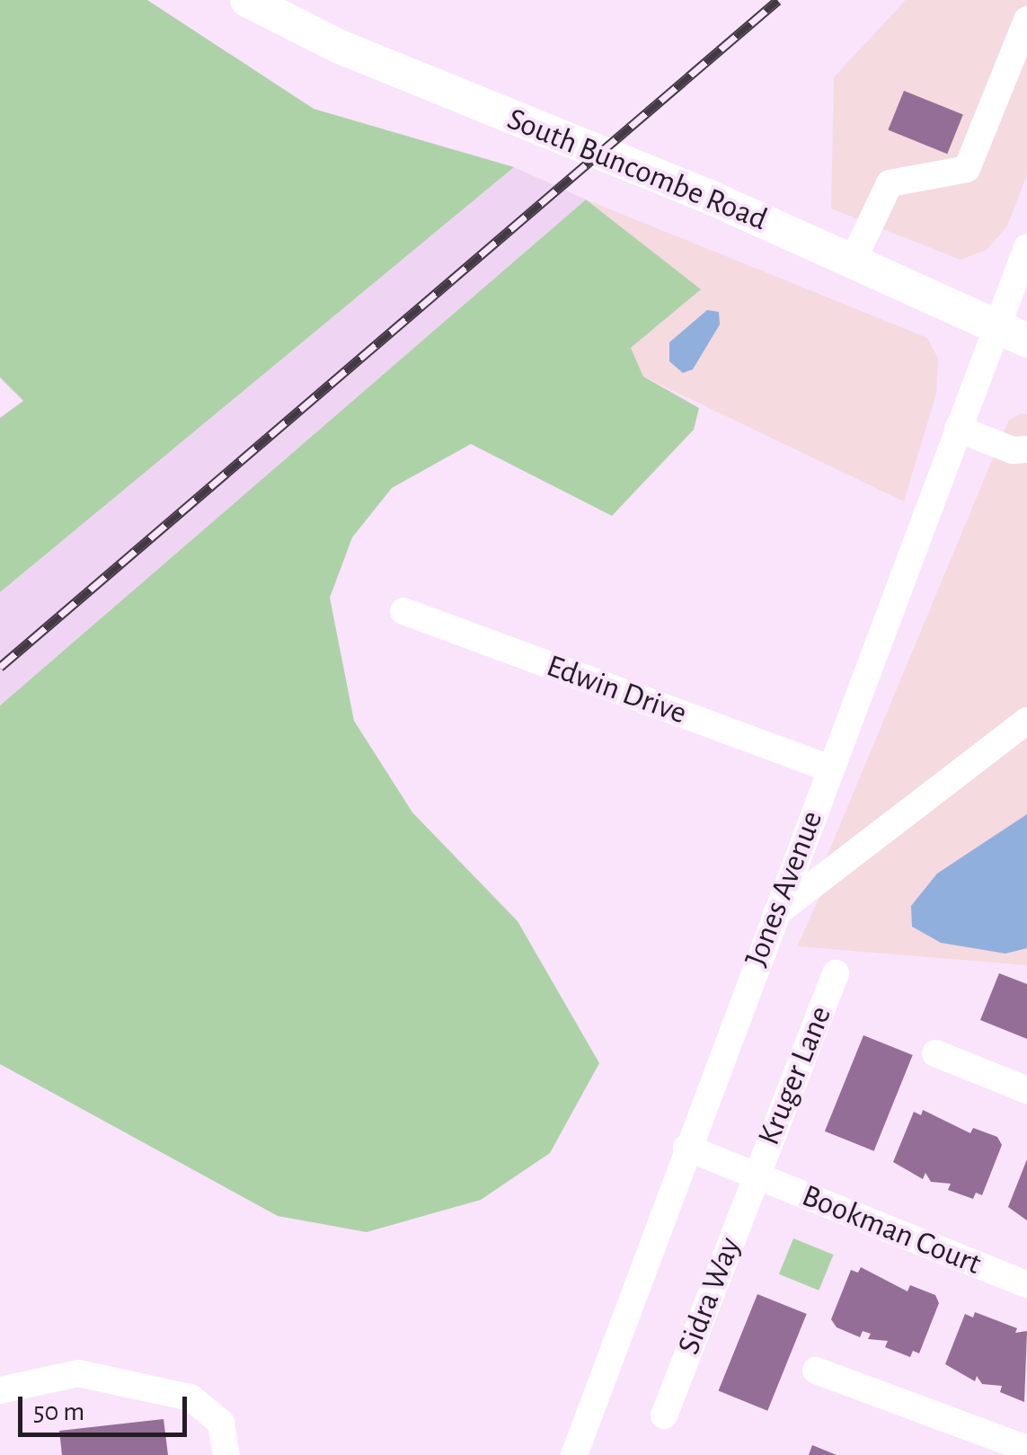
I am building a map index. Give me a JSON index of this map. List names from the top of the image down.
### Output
{
  "streets": {
    "main road": ["South Buncombe Road"],
    "street": [
      "Edwin Drive",
      "Jones Avenue",
      "Kruger Lane",
      "Bookman Court",
      "Sidra Way"
    ]
  },
  "crossings": [
    ["South Buncombe Road", "Jones Avenue"],
    ["Edwin Drive", "Jones Avenue"],
    ["Jones Avenue", "Bookman Court"],
    ["Kruger Lane", "Bookman Court"],
    ["Kruger Lane", "Sidra Way"],
    ["Bookman Court", "Sidra Way"]
  ],
  "scale_bar": "50 m"
}
